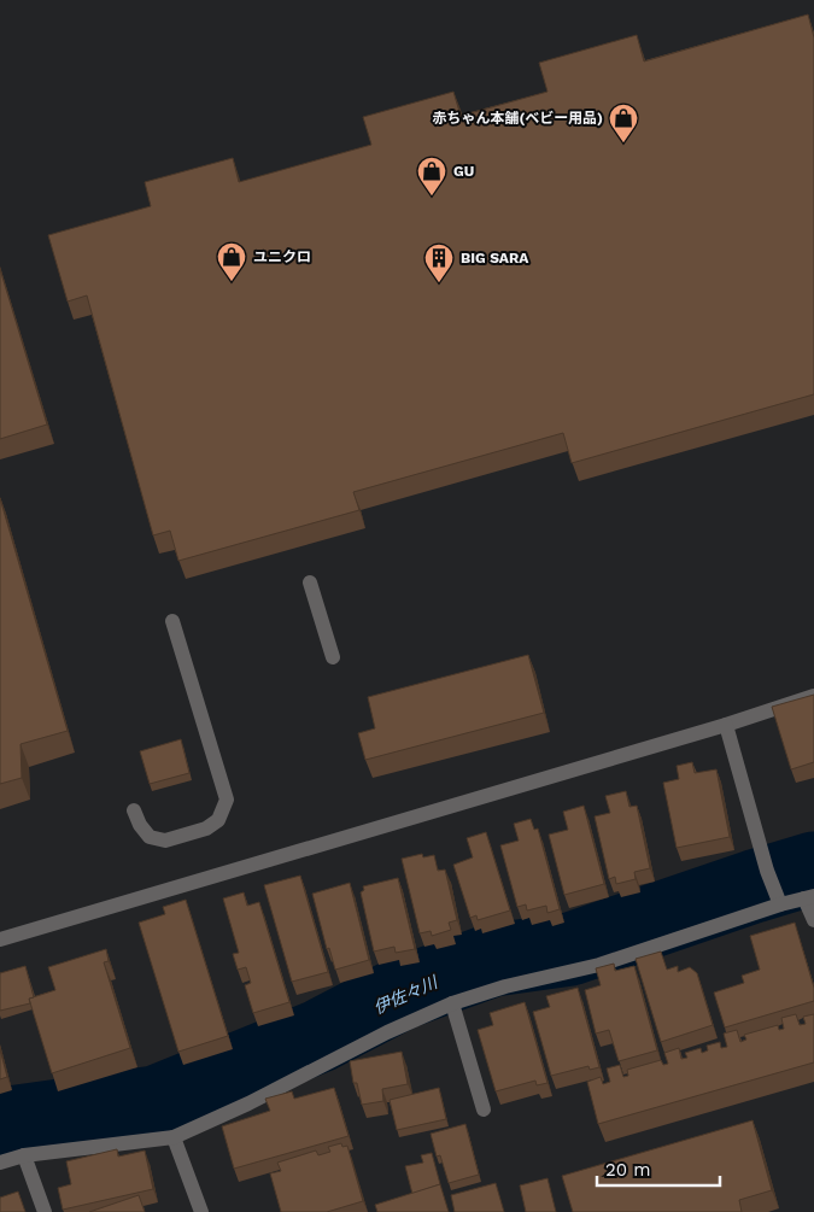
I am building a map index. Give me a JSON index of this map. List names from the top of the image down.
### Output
{
  "water": ["伊佐々川"],
  "places": {
    "shop": ["赤ちゃん本舗(ベビー用品)", "GU", "ユニクロ"],
    "building": ["BIG SARA"]
  },
  "scale_bar": "20 m"
}
